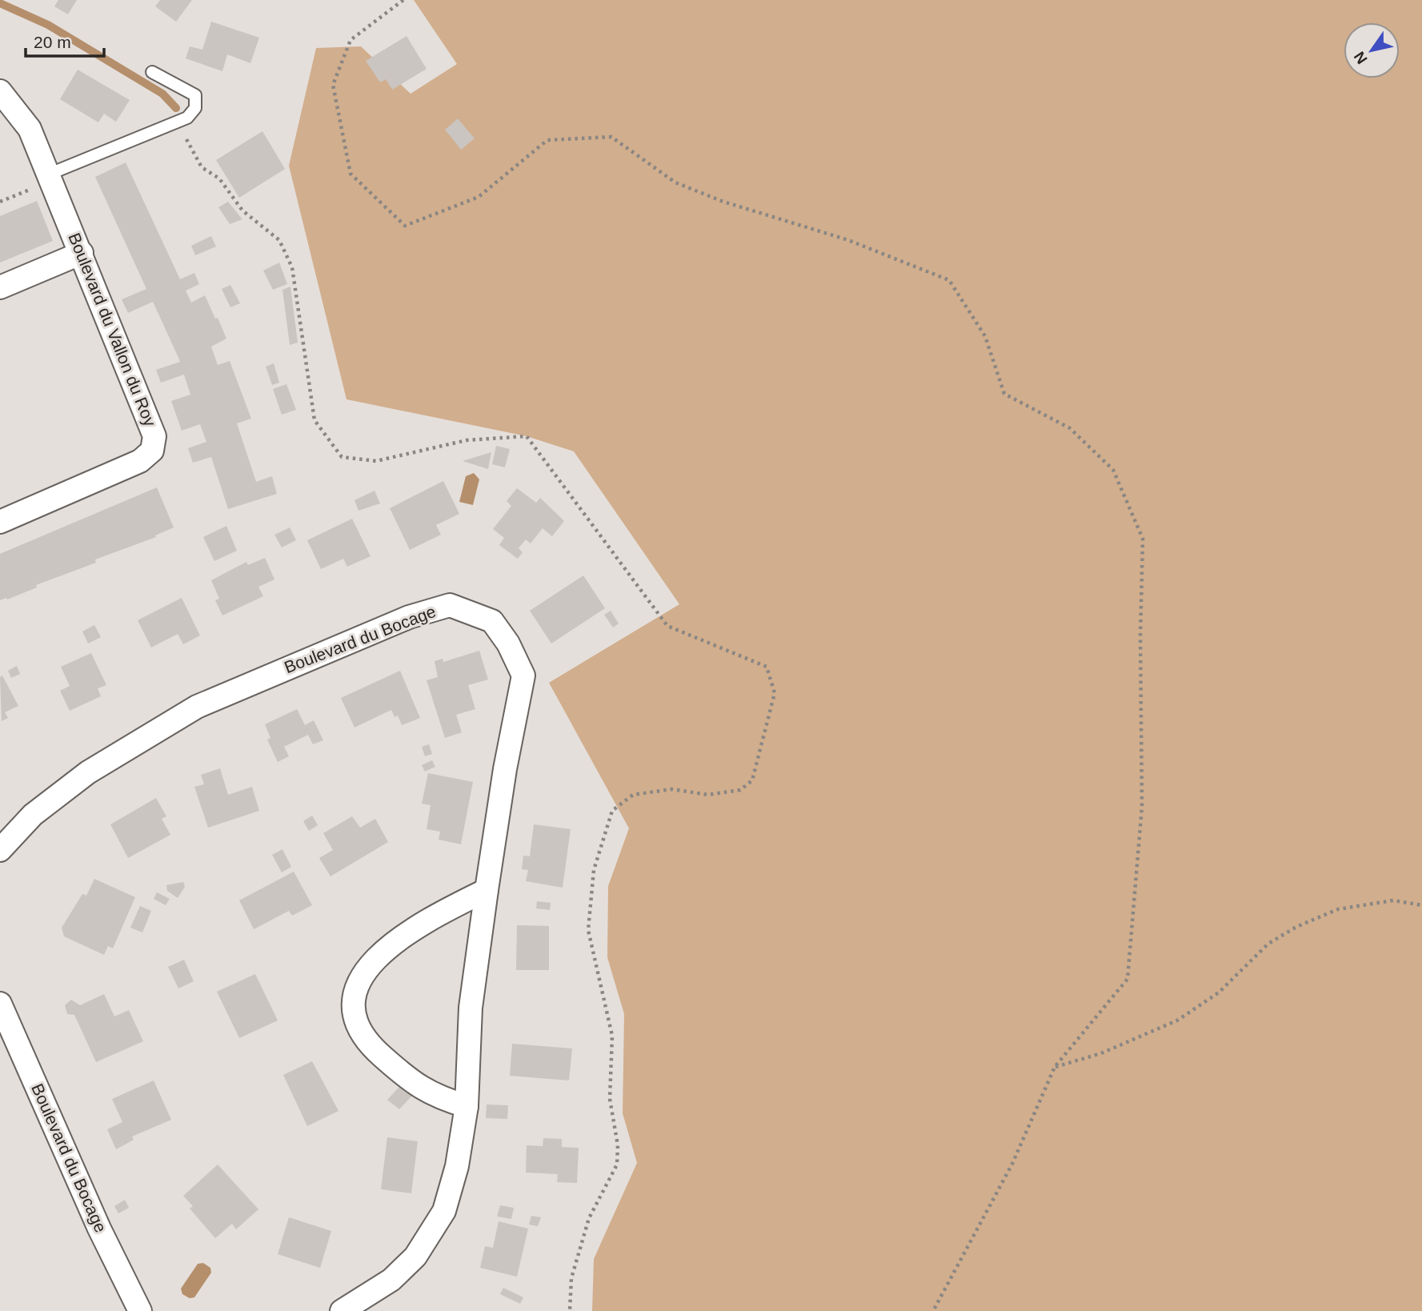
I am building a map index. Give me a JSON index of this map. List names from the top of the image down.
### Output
{
  "streets": {
    "street": ["Boulevard du Vallon du Roy", "Boulevard du Bocage"]
  },
  "scale_bar": "20 m",
  "north": "bottom left"
}
